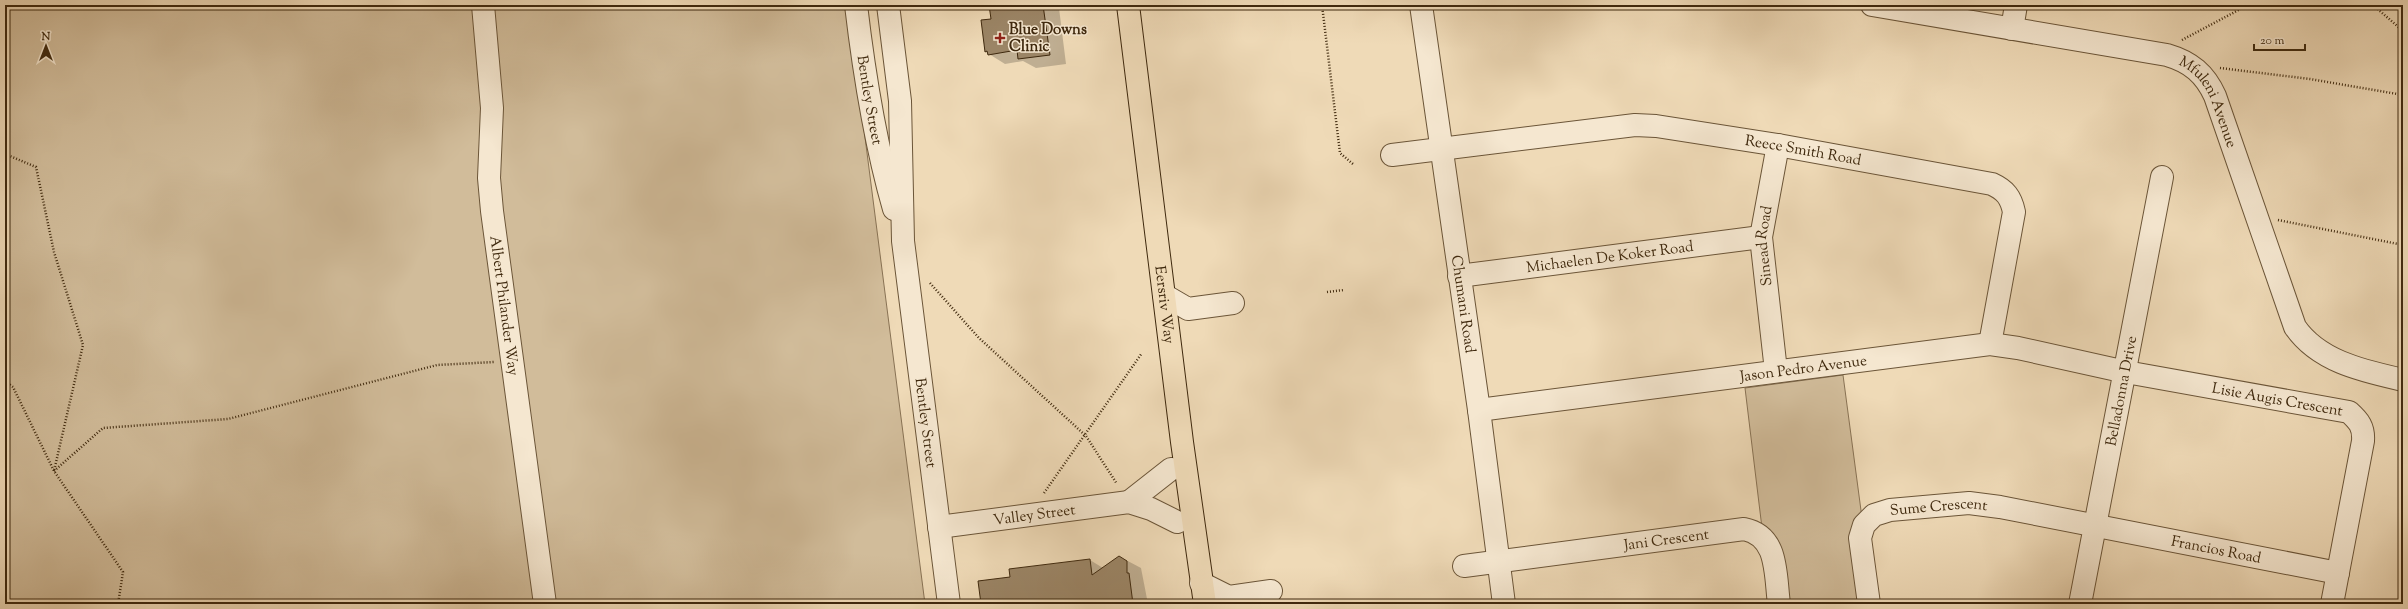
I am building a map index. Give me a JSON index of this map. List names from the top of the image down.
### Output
{
  "streets": {
    "main road": ["Eersriv Way"],
    "street": [
      "Bentley Street",
      "Mfuleni Avenue",
      "Reece Smith Road",
      "Sinead Road",
      "Michaelen De Koker Road",
      "Chumani Road",
      "Albert Philander Way",
      "Jason Pedro Avenue",
      "Belladonna Drive",
      "Lisie Augis Crescent",
      "Sume Crescent",
      "Valley Street",
      "Jani Crescent",
      "Francios Road"
    ]
  },
  "crossings": [
    ["Bentley Street", "Valley Street"],
    ["Reece Smith Road", "Sinead Road"],
    ["Reece Smith Road", "Chumani Road"],
    ["Reece Smith Road", "Jason Pedro Avenue"],
    ["Sinead Road", "Michaelen De Koker Road"],
    ["Sinead Road", "Jason Pedro Avenue"],
    ["Michaelen De Koker Road", "Chumani Road"],
    ["Chumani Road", "Jason Pedro Avenue"],
    ["Chumani Road", "Jani Crescent"],
    ["Eersriv Way", "Valley Street"],
    ["Jason Pedro Avenue", "Belladonna Drive"],
    ["Jason Pedro Avenue", "Lisie Augis Crescent"],
    ["Belladonna Drive", "Lisie Augis Crescent"],
    ["Belladonna Drive", "Sume Crescent"],
    ["Belladonna Drive", "Francios Road"],
    ["Lisie Augis Crescent", "Francios Road"],
    ["Sume Crescent", "Francios Road"]
  ],
  "places": {
    "health": ["Blue Downs Clinic"]
  },
  "scale_bar": "20 m",
  "north": "top"
}
